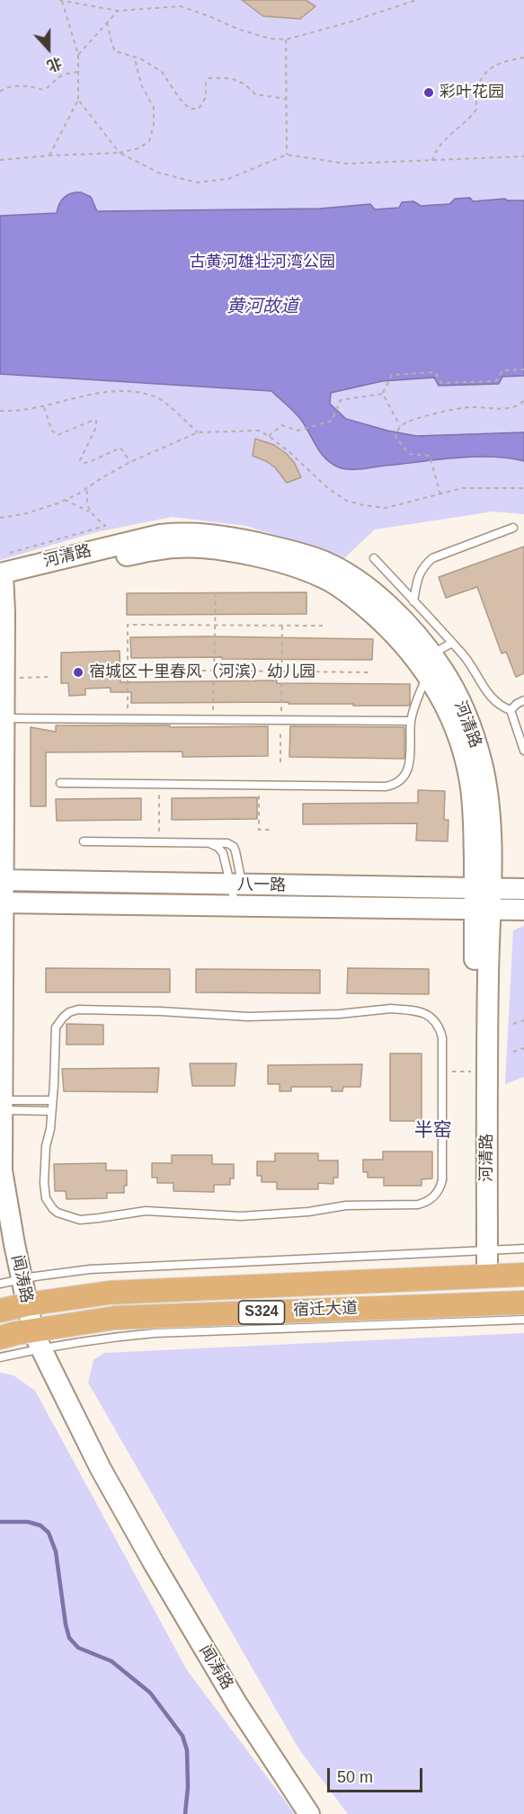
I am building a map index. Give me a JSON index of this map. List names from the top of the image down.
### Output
{
  "streets": {
    "main road": ["宿迁大道", "S324"],
    "street": ["河清路", "八一路", "闻涛路"]
  },
  "crossings": [
    ["河清路", "八一路"],
    ["河清路", "闻涛路"],
    ["河清路", "宿迁大道"],
    ["八一路", "闻涛路"],
    ["闻涛路", "宿迁大道"]
  ],
  "districts": ["半窑"],
  "water": ["黄河故道"],
  "parks": ["古黄河雄壮河湾公园"],
  "places": ["彩叶花园", "宿城区十里春风（河滨）幼儿园"],
  "scale_bar": "50 m",
  "north": "bottom"
}
